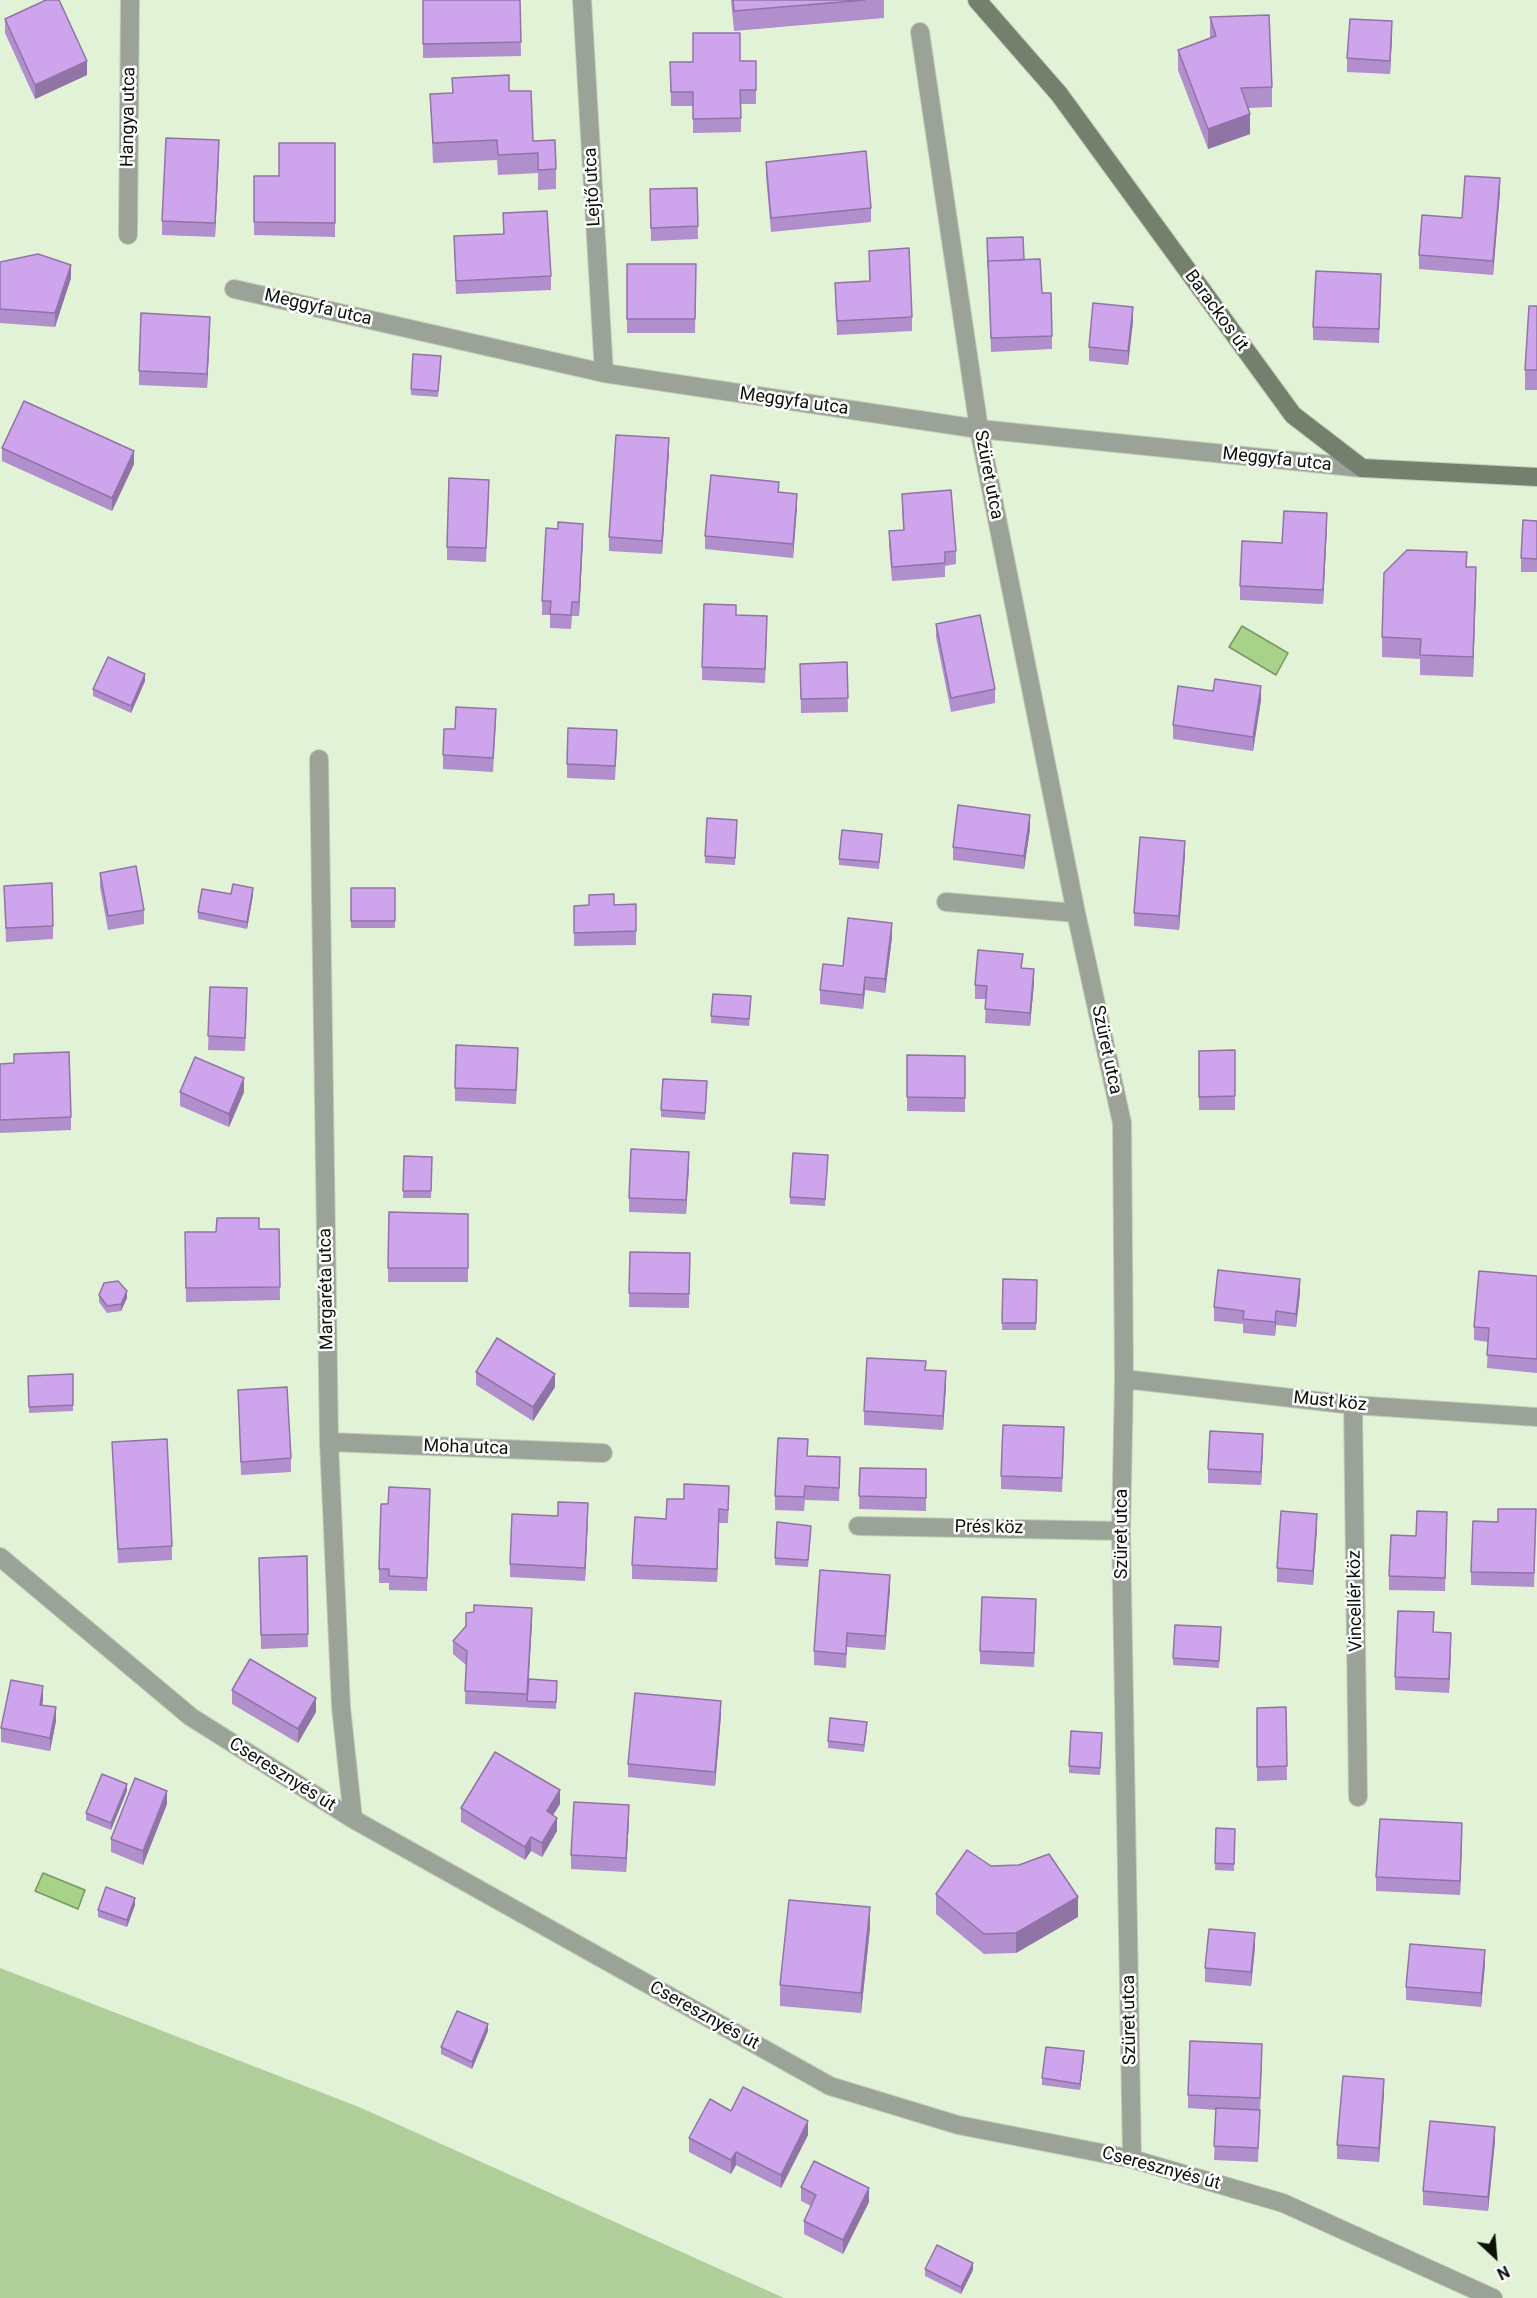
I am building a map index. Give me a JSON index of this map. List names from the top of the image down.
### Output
{
  "streets": {
    "street": [
      "Hangya utca",
      "Lejtő utca",
      "Meggyfa utca",
      "Barackos út",
      "Szüret utca",
      "Margaréta utca",
      "Must köz",
      "Moha utca",
      "Prés köz",
      "Vincellér köz",
      "Cseresznyés út"
    ]
  },
  "crossings": [
    ["Lejtő utca", "Meggyfa utca"],
    ["Meggyfa utca", "Barackos út"],
    ["Meggyfa utca", "Szüret utca"],
    ["Szüret utca", "Must köz"],
    ["Szüret utca", "Prés köz"],
    ["Szüret utca", "Cseresznyés út"],
    ["Margaréta utca", "Moha utca"],
    ["Margaréta utca", "Cseresznyés út"],
    ["Must köz", "Vincellér köz"]
  ],
  "north": "bottom right"
}
